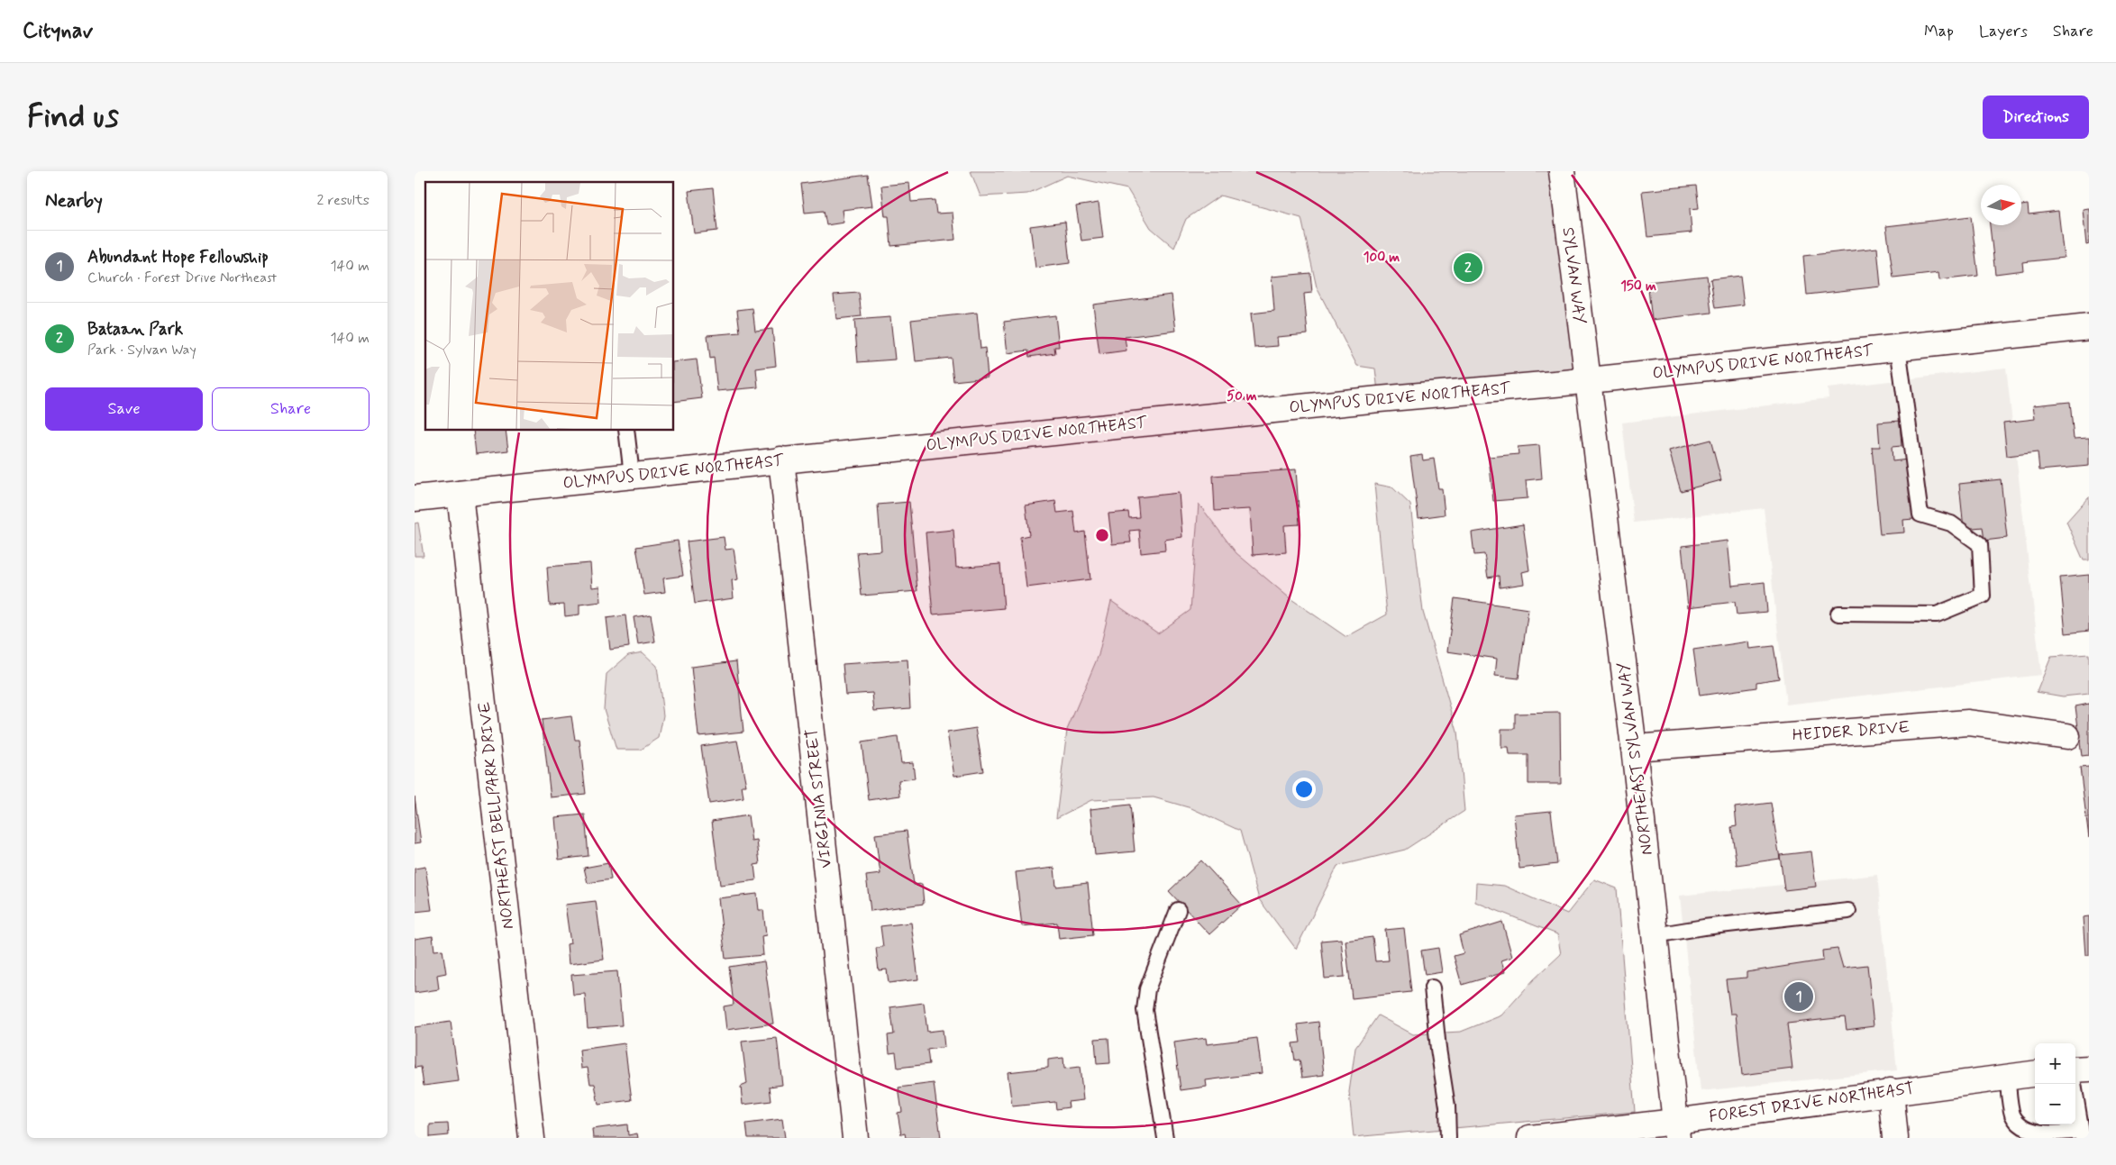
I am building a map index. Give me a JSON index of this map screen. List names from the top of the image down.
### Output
{
  "streets": {
    "street": [
      "SYLVAN WAY",
      "OLYMPUS DRIVE NORTHEAST",
      "HEIDER DRIVE",
      "NORTHEAST SYLVAN WAY",
      "VIRGINIA STREET",
      "NORTHEAST BELLPARK DRIVE",
      "FOREST DRIVE NORTHEAST"
    ]
  },
  "crossings": [
    ["SYLVAN WAY", "OLYMPUS DRIVE NORTHEAST"],
    ["SYLVAN WAY", "NORTHEAST SYLVAN WAY"],
    ["OLYMPUS DRIVE NORTHEAST", "NORTHEAST SYLVAN WAY"],
    ["OLYMPUS DRIVE NORTHEAST", "VIRGINIA STREET"],
    ["OLYMPUS DRIVE NORTHEAST", "NORTHEAST BELLPARK DRIVE"],
    ["HEIDER DRIVE", "NORTHEAST SYLVAN WAY"],
    ["NORTHEAST SYLVAN WAY", "FOREST DRIVE NORTHEAST"]
  ],
  "north": "right",
  "page": {
    "header": "Citynav",
    "nav": ["Map", "Layers", "Share"],
    "buttons": [
      "Directions",
      ["Save", "Share"]
    ],
    "title": "Find us",
    "heading": ["Nearby", "2 results"],
    "list": [
      {
        "mark": "1",
        "name": "Abundant Hope Fellowship",
        "note": "Church · Forest Drive Northeast",
        "value": "140 m"
      },
      {
        "mark": "2",
        "name": "Bataan Park",
        "note": "Park · Sylvan Way",
        "value": "140 m"
      }
    ],
    "pins": ["2", "1"],
    "map_buttons": ["+", "−"]
  },
  "rings": ["100 m", "150 m", "50 m"]
}
